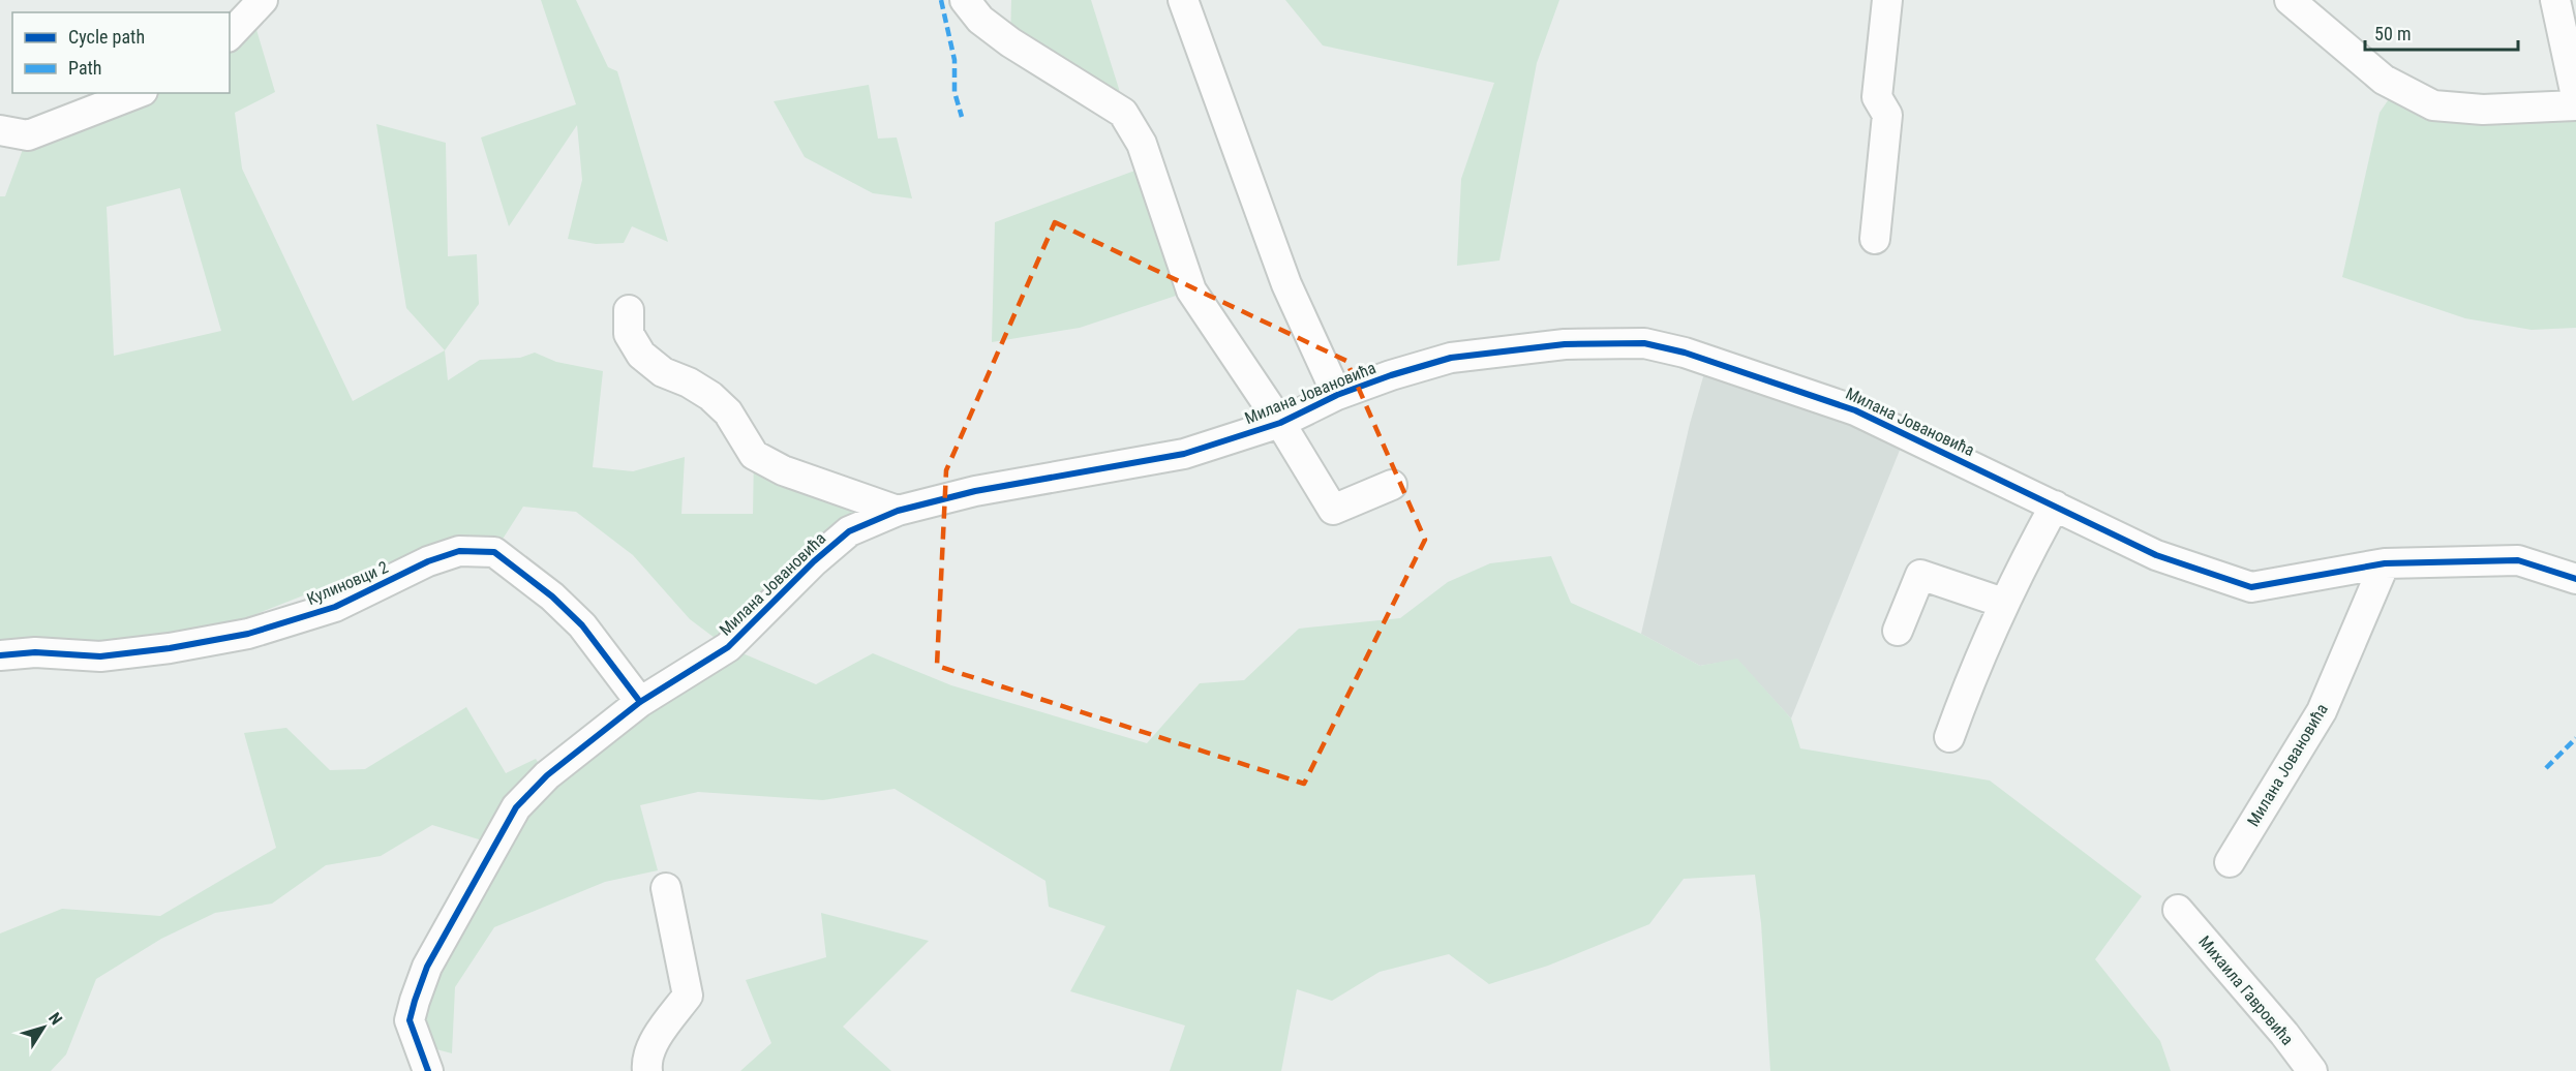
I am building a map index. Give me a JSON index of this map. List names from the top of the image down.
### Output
{
  "streets": {
    "street": ["Милана Јовановића", "Кулиновци 2", "Михаила Гавровића"]
  },
  "crossings": [
    ["Милана Јовановића", "Кулиновци 2"]
  ],
  "legend": ["Cycle path", "Path"],
  "scale_bar": "50 m",
  "north": "top right"
}
